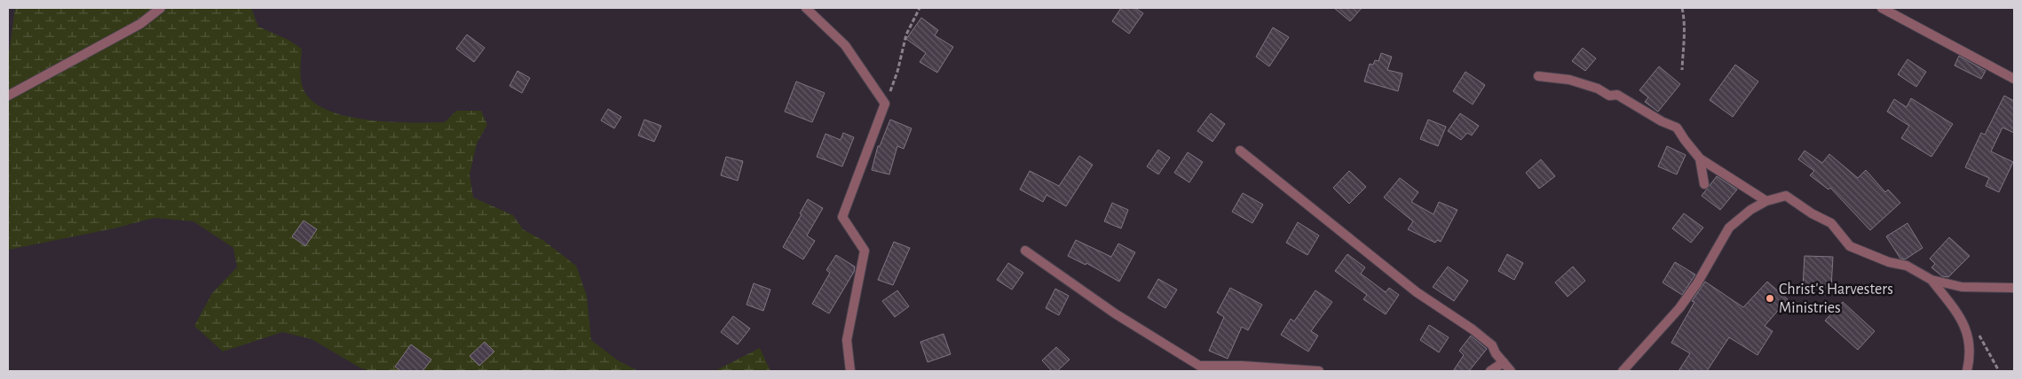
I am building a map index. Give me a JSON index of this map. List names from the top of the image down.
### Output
{
  "places": ["Christ's Harvesters Ministries"]
}
